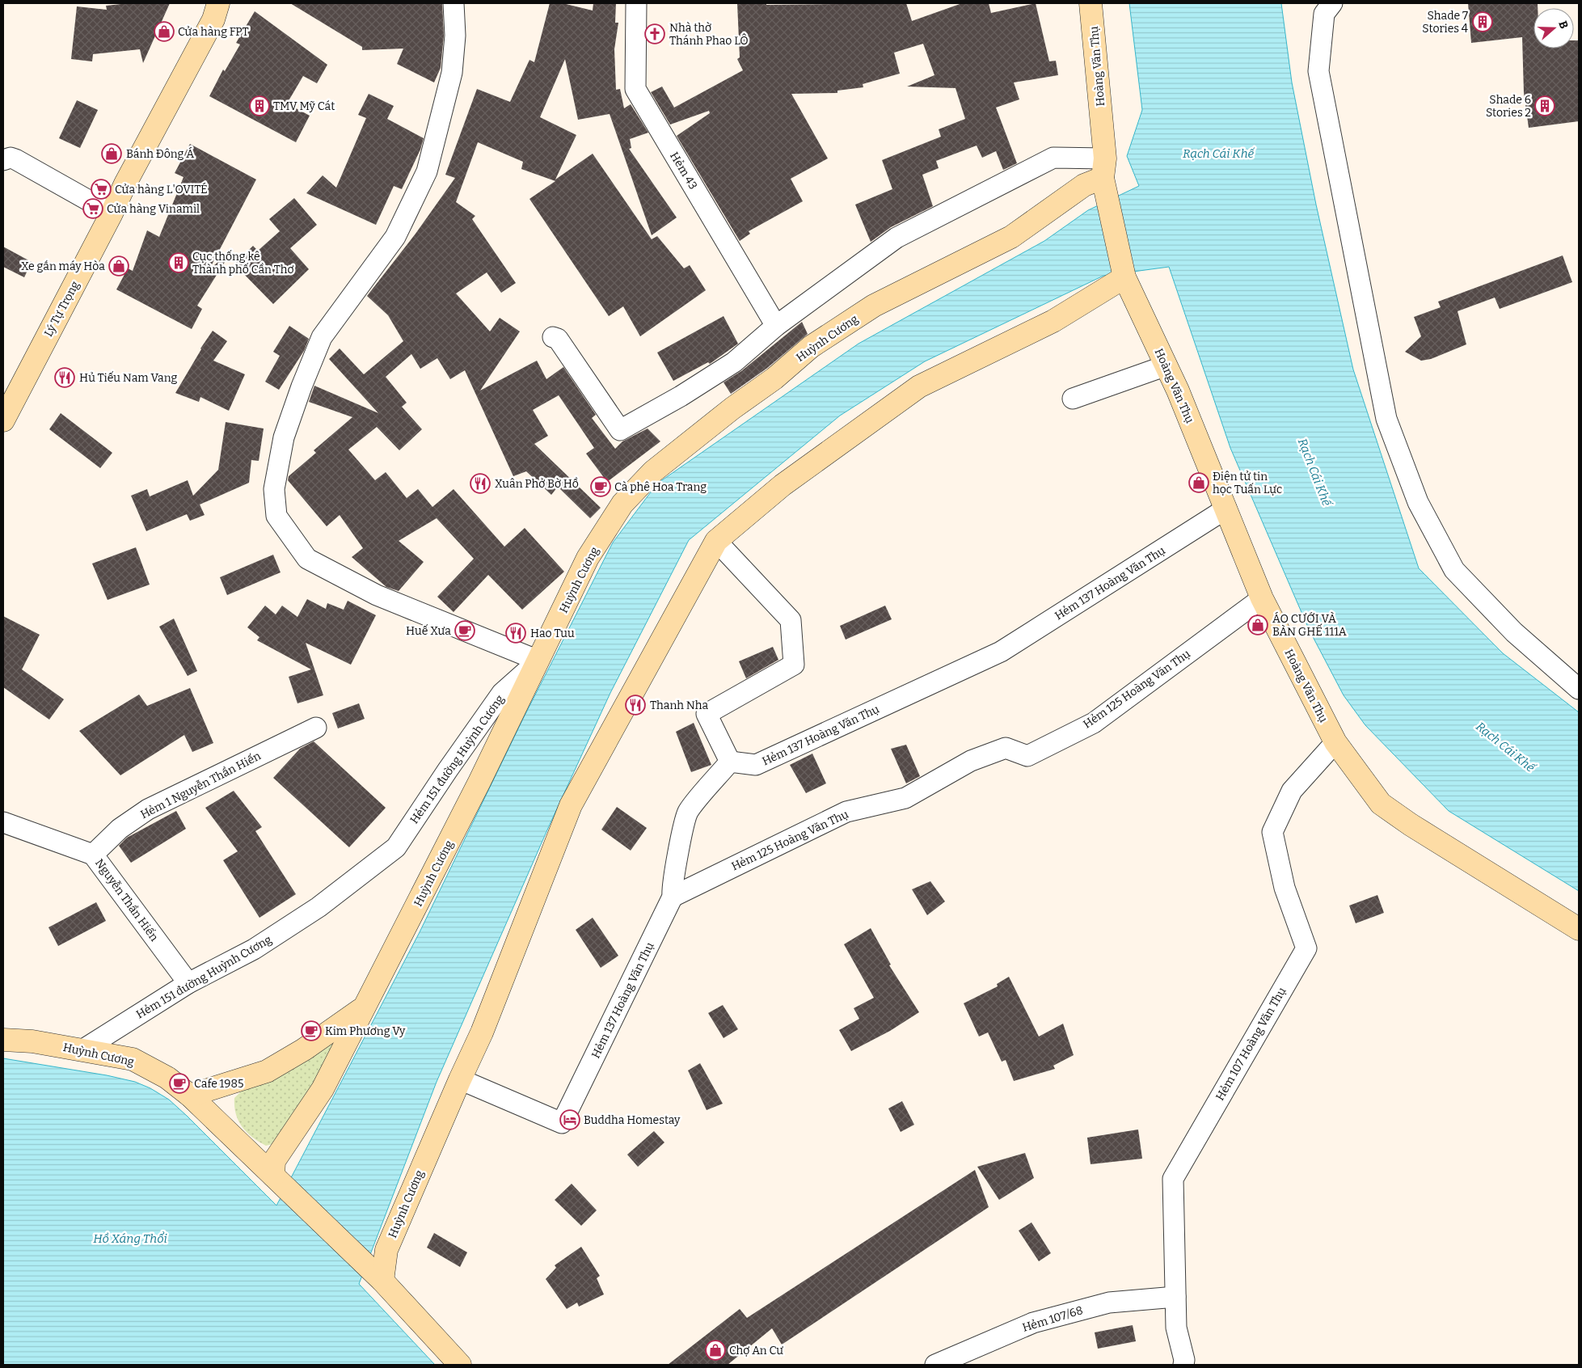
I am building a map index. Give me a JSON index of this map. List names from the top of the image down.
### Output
{
  "streets": {
    "street": [
      "Hoàng Văn Thụ",
      "Hẻm 43",
      "Lý Tự Trọng",
      "Huỳnh Cương",
      "Hẻm 137 Hoàng Văn Thụ",
      "Hẻm 125 Hoàng Văn Thụ",
      "Hẻm 151 đường Huỳnh Cương",
      "Hẻm 1 Nguyễn Thần Hiến",
      "Nguyễn Thần Hiến",
      "Hẻm 107 Hoàng Văn Thụ",
      "Hẻm 107/68"
    ]
  },
  "crossings": [
    ["Hoàng Văn Thụ", "Huỳnh Cương"],
    ["Hoàng Văn Thụ", "Hẻm 137 Hoàng Văn Thụ"],
    ["Hoàng Văn Thụ", "Hẻm 125 Hoàng Văn Thụ"],
    ["Hoàng Văn Thụ", "Hẻm 107 Hoàng Văn Thụ"],
    ["Huỳnh Cương", "Hẻm 137 Hoàng Văn Thụ"],
    ["Huỳnh Cương", "Hẻm 151 đường Huỳnh Cương"],
    ["Hẻm 137 Hoàng Văn Thụ", "Hẻm 125 Hoàng Văn Thụ"],
    ["Hẻm 151 đường Huỳnh Cương", "Nguyễn Thần Hiến"],
    ["Hẻm 1 Nguyễn Thần Hiến", "Nguyễn Thần Hiến"],
    ["Hẻm 107 Hoàng Văn Thụ", "Hẻm 107/68"]
  ],
  "water": ["Rạch Cái Khế", "Hồ Xáng Thổi"],
  "places": {
    "building": [
      "Shade 7 Stories 4",
      "TMV Mỹ Cát",
      "Shade 6 Stories 2",
      "Cục thống kê Thành phố Cần Thơ"
    ],
    "shop": [
      "Cửa hàng FPT",
      "Bánh Đông Á",
      "Xe gắn máy Hòa",
      "Điện tử tin học Tuấn Lực",
      "ÁO CƯỚI VÀ BÀN GHẾ 111A",
      "Chợ An Cư"
    ],
    "church": ["Nhà thờ Thánh Phao LÔ"],
    "supermarket": ["Cửa hàng L'OVITÉ", "Cửa hàng Vinamil"],
    "restaurant": [
      "Hủ Tiếu Nam Vang",
      "Xuân Phở Bờ Hồ",
      "Hao Tuu",
      "Thanh Nha"
    ],
    "cafe": [
      "Cà phê Hoa Trang",
      "Huế Xưa",
      "Kim Phương Vy",
      "Cafe 1985"
    ],
    "hotel": ["Buddha Homestay"]
  },
  "north": "right"
}
